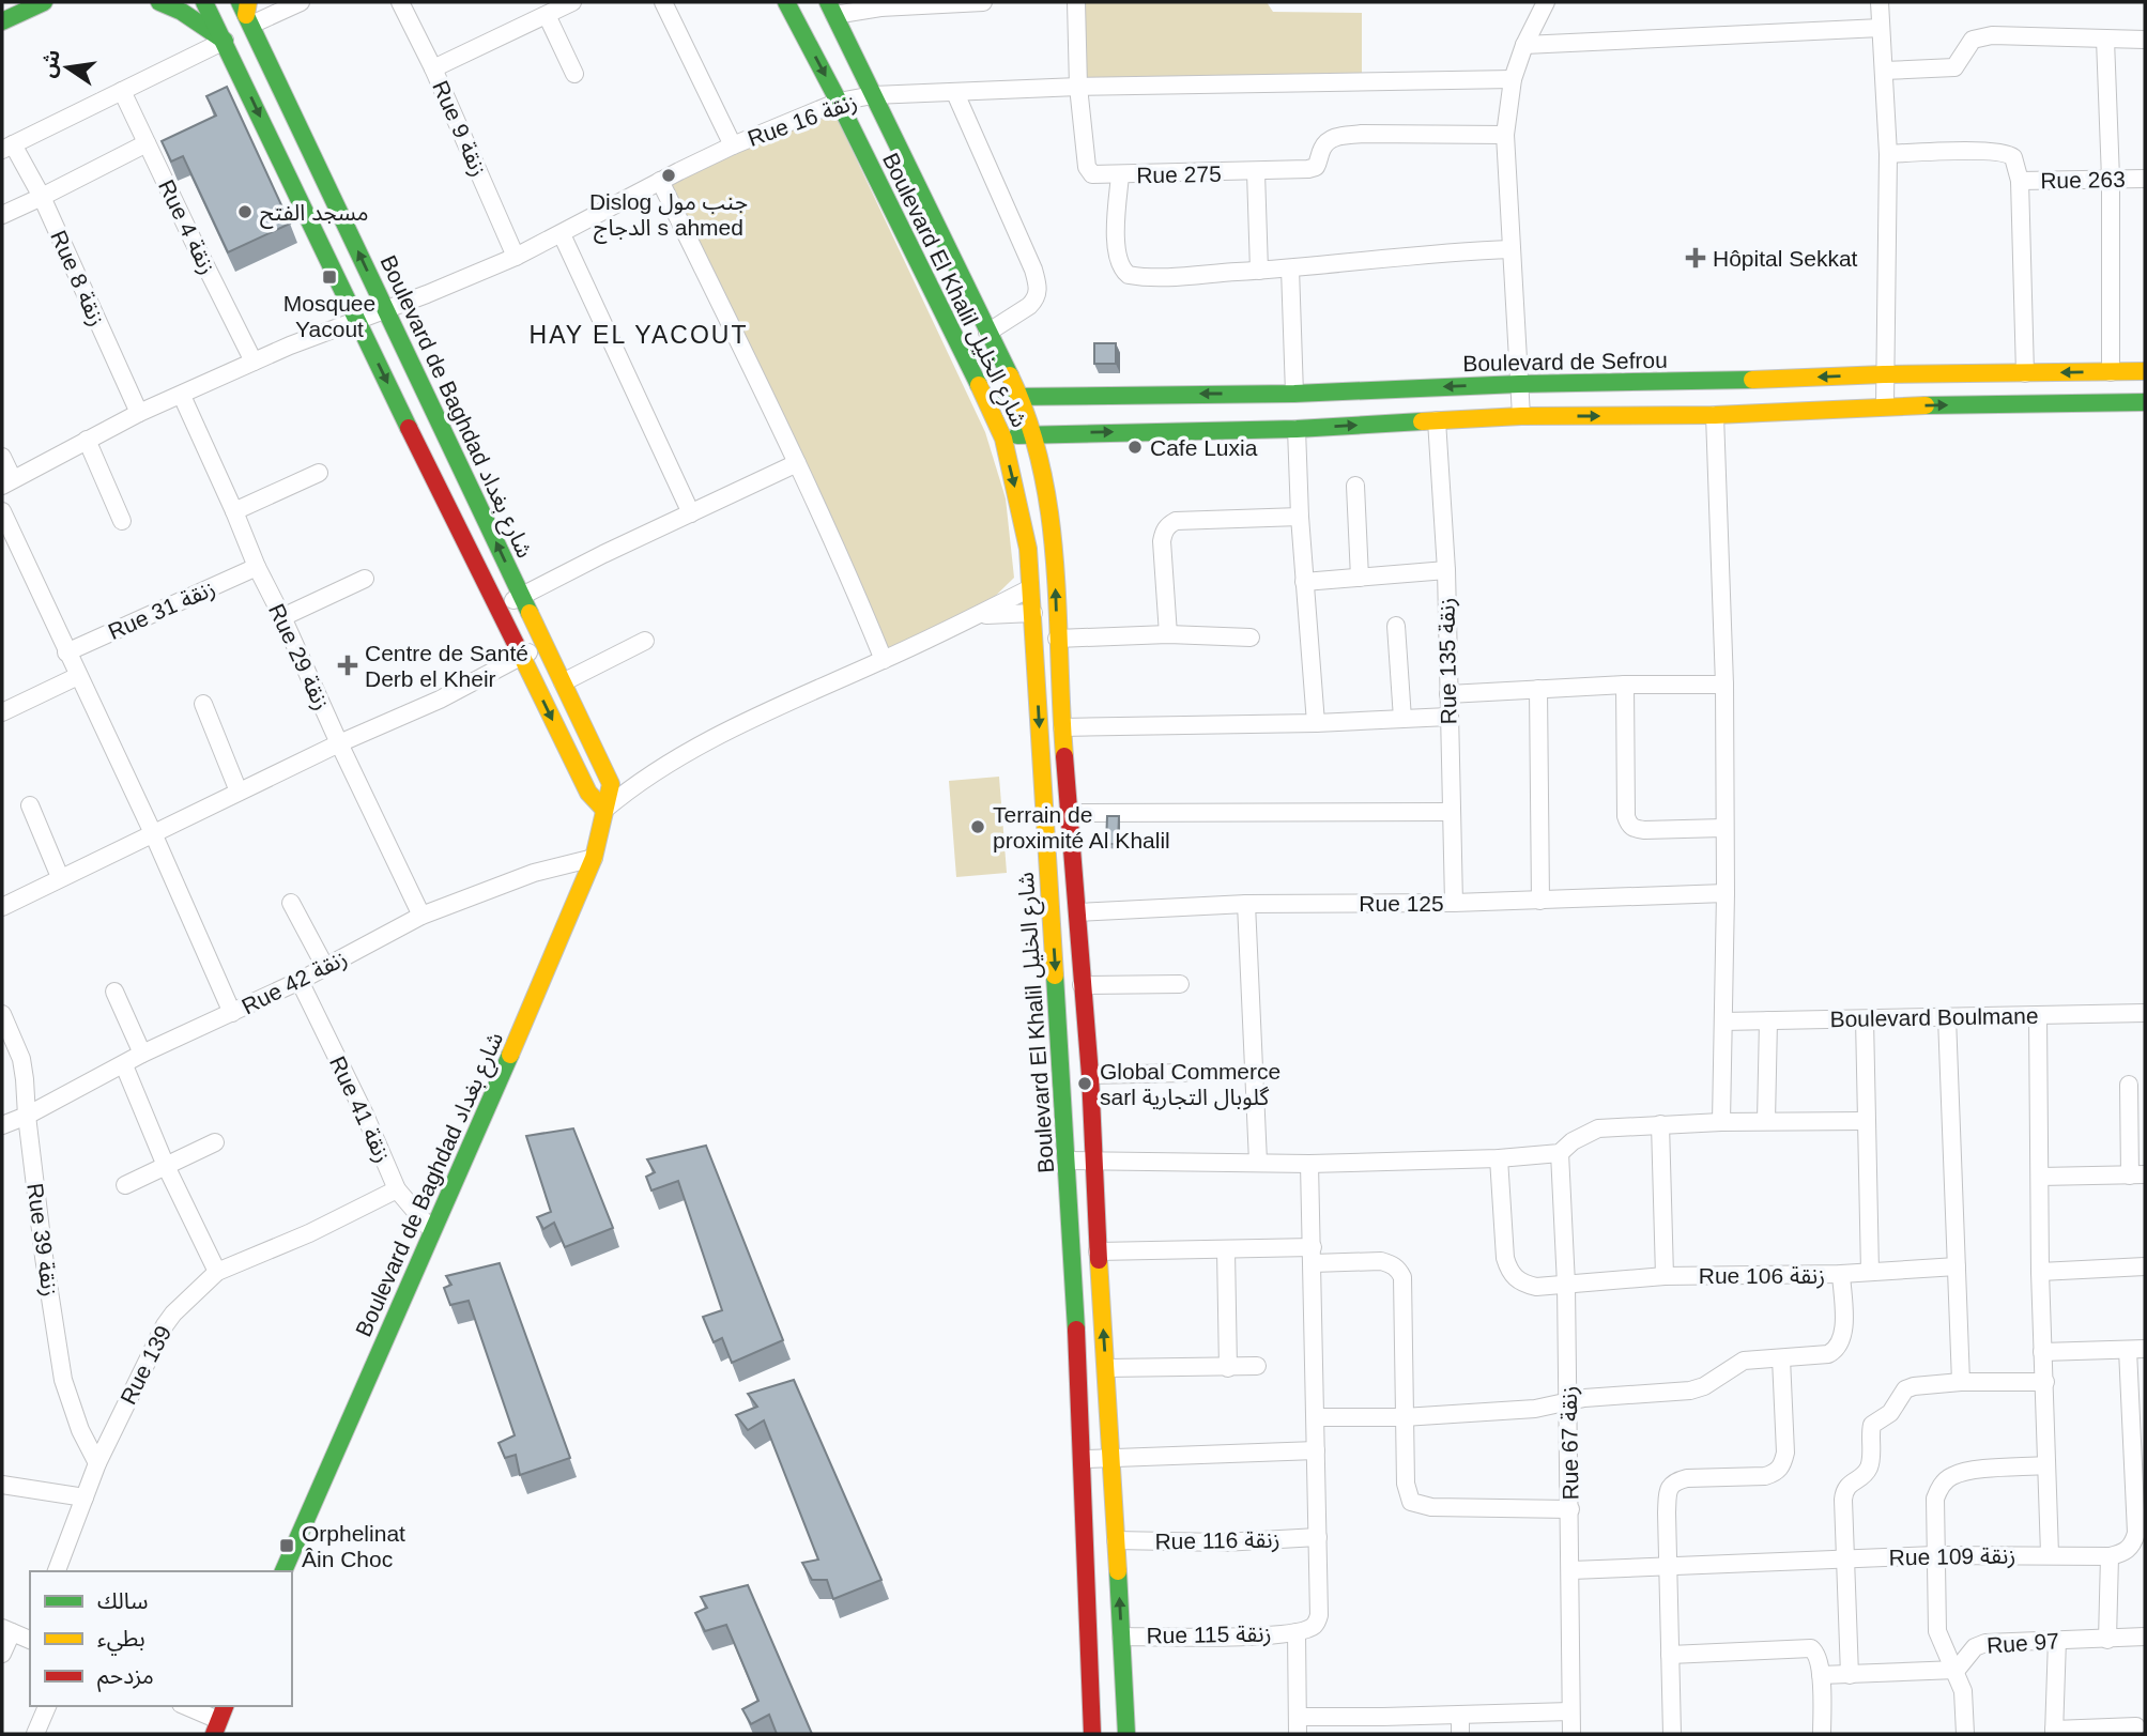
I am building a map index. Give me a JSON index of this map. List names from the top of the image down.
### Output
{
  "streets": {
    "street": [
      "Rue 16 زنقة",
      "Rue 9 زنقة",
      "Rue 275",
      "Rue 263",
      "Rue 4 زنقة",
      "Rue 8 زنقة",
      "Boulevard El Khalil شارع الخليل",
      "Boulevard de Sefrou",
      "Boulevard de Baghdad شارع بغداد",
      "Rue 31 زنقة",
      "Rue 29 زنقة",
      "Rue 135 زنقة",
      "Rue 125",
      "Rue 42 زنقة",
      "Boulevard Boulmane",
      "Rue 41 زنقة",
      "Rue 39 زنقة",
      "Rue 106 زنقة",
      "Rue 139",
      "Rue 67 زنقة",
      "Rue 116 زنقة",
      "Rue 109 زنقة",
      "Rue 115 زنقة",
      "Rue 97"
    ]
  },
  "crossings": [
    ["Rue 16 زنقة", "Rue 9 زنقة"],
    ["Rue 16 زنقة", "Rue 275"],
    ["Rue 16 زنقة", "Rue 4 زنقة"],
    ["Rue 16 زنقة", "Boulevard El Khalil شارع الخليل"],
    ["Rue 16 زنقة", "Boulevard de Baghdad شارع بغداد"],
    ["Boulevard El Khalil شارع الخليل", "Boulevard de Sefrou"],
    ["Boulevard El Khalil شارع الخليل", "Rue 125"],
    ["Boulevard El Khalil شارع الخليل", "Rue 116 زنقة"],
    ["Boulevard El Khalil شارع الخليل", "Rue 115 زنقة"],
    ["Boulevard de Baghdad شارع بغداد", "Rue 42 زنقة"],
    ["Boulevard de Baghdad شارع بغداد", "Rue 41 زنقة"],
    ["Rue 31 زنقة", "Rue 29 زنقة"],
    ["Rue 29 زنقة", "Rue 42 زنقة"],
    ["Rue 135 زنقة", "Rue 125"],
    ["Rue 42 زنقة", "Rue 41 زنقة"],
    ["Rue 42 زنقة", "Rue 39 زنقة"],
    ["Rue 41 زنقة", "Rue 139"],
    ["Rue 39 زنقة", "Rue 139"],
    ["Rue 106 زنقة", "Rue 67 زنقة"],
    ["Rue 67 زنقة", "Rue 109 زنقة"]
  ],
  "districts": ["HAY EL YACOUT"],
  "places": {
    "other": [
      "Dislog جنب مول الدجاج s ahmed",
      "مسجد الفتح",
      "Cafe Luxia",
      "Terrain de proximité Al Khalil",
      "Global Commerce sarl گلوبال التجارية"
    ],
    "health": ["Hôpital Sekkat", "Centre de Santé Derb el Kheir"],
    "transit": ["Mosquee Yacout", "Orphelinat Âin Choc"]
  },
  "legend": ["سالك", "بطيء", "مزدحم"],
  "north": "left"
}
